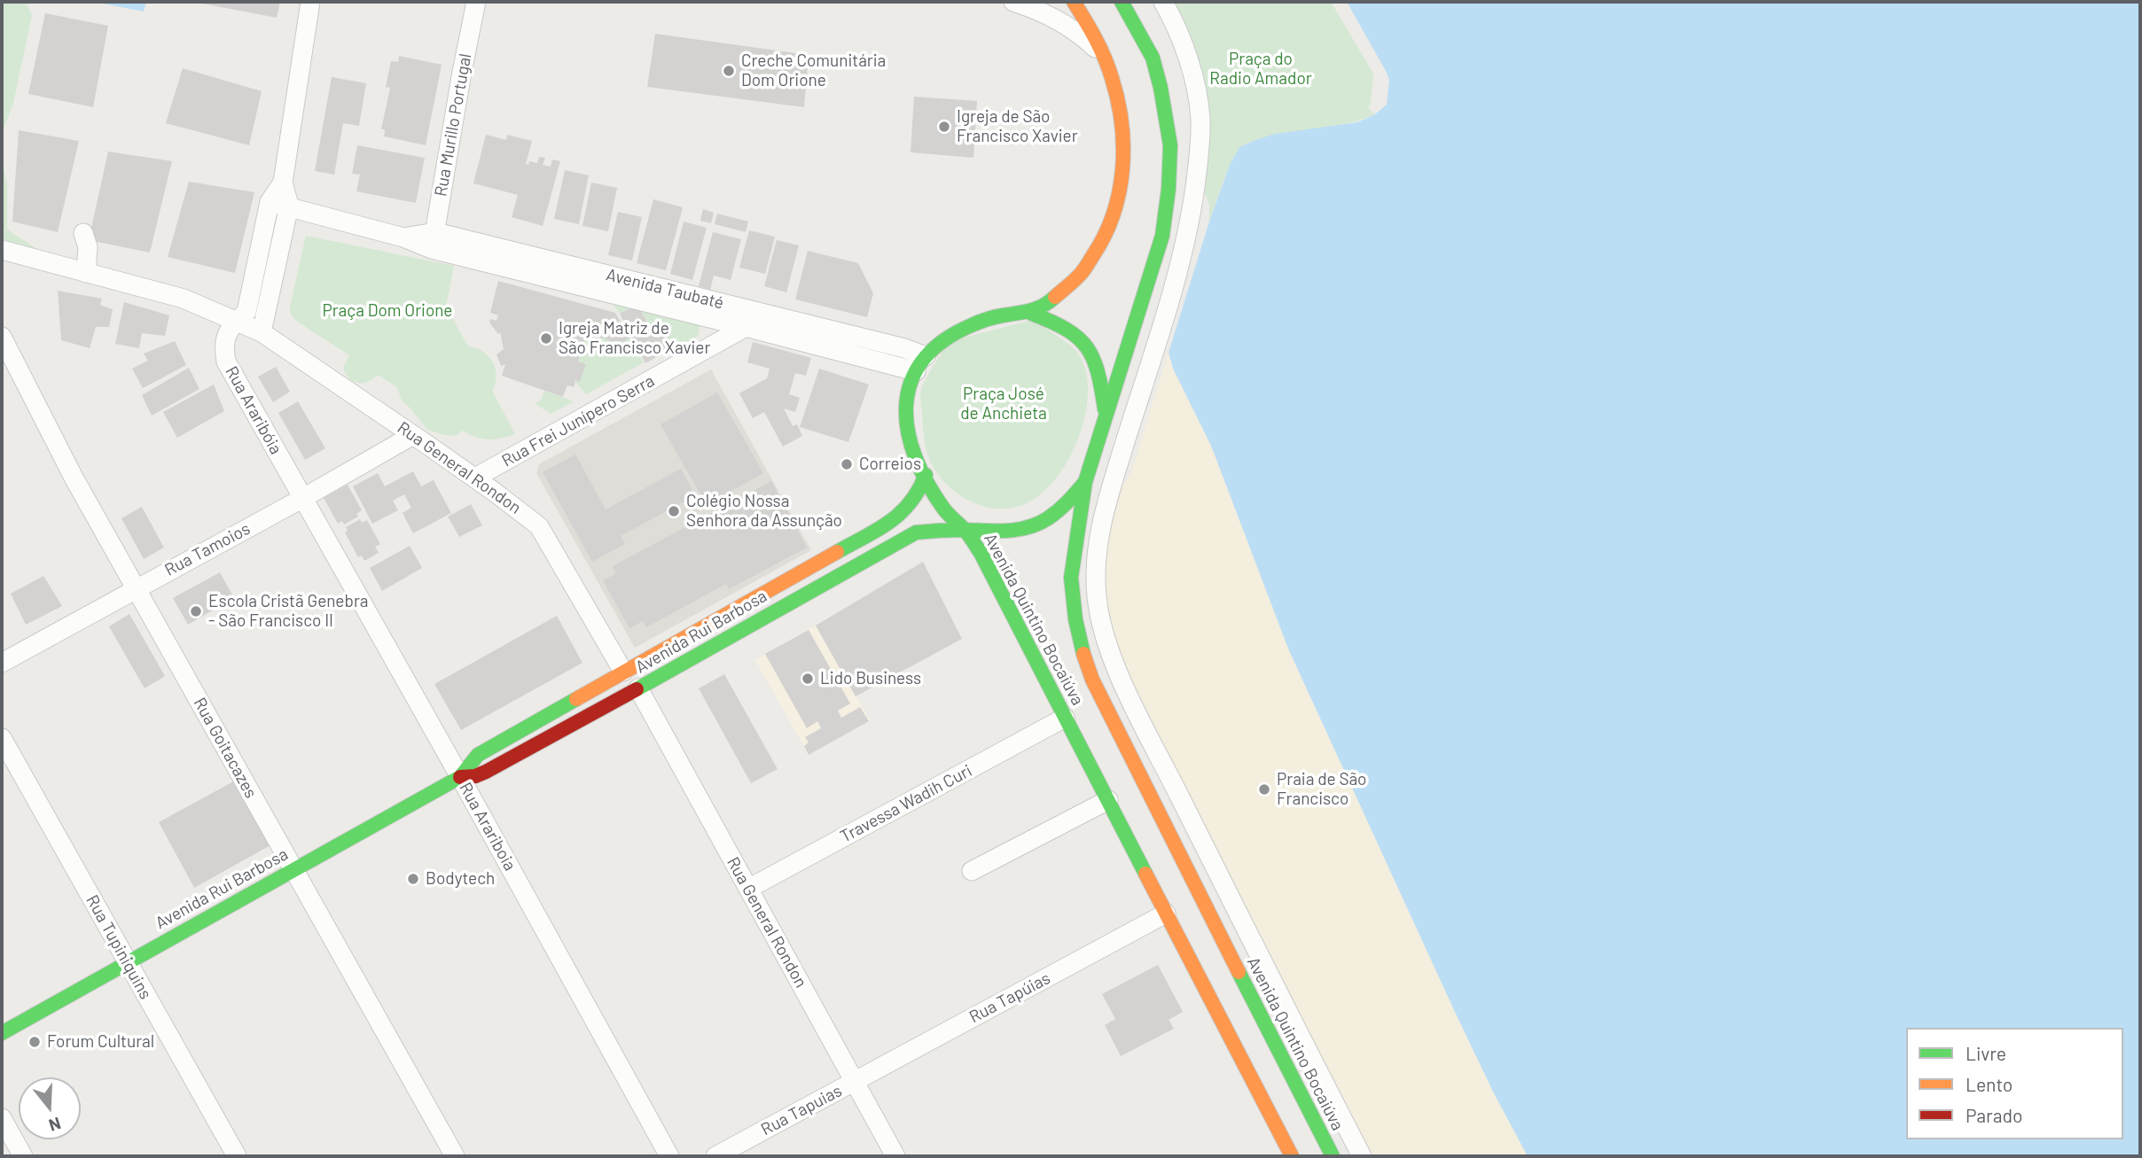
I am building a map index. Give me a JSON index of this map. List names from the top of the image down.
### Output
{
  "streets": {
    "main road": ["Avenida Quintino Bocaiúva", "Avenida Rui Barbosa"],
    "street": [
      "Rua Murillo Portugal",
      "Avenida Taubaté",
      "Rua Araribóia",
      "Rua Frei Junípero Serra",
      "Rua General Rondon",
      "Rua Tamoios",
      "Rua Goitacazes",
      "Travessa Wadih Curi",
      "Rua Arariboia",
      "Rua Tupiniquins",
      "Rua Tapúias",
      "Rua Tapuias"
    ]
  },
  "crossings": [
    ["Rua Murillo Portugal", "Avenida Taubaté"],
    ["Avenida Taubaté", "Rua Araribóia"],
    ["Avenida Taubaté", "Rua Frei Junípero Serra"],
    ["Avenida Taubaté", "Avenida Quintino Bocaiúva"],
    ["Avenida Taubaté", "Avenida Rui Barbosa"],
    ["Rua Araribóia", "Rua General Rondon"],
    ["Rua Araribóia", "Rua Tamoios"],
    ["Rua Araribóia", "Rua Arariboia"],
    ["Rua Frei Junípero Serra", "Rua General Rondon"],
    ["Rua General Rondon", "Rua Tamoios"],
    ["Rua General Rondon", "Avenida Rui Barbosa"],
    ["Rua General Rondon", "Travessa Wadih Curi"],
    ["Rua General Rondon", "Rua Tapúias"],
    ["Rua General Rondon", "Rua Tapuias"],
    ["Rua Tamoios", "Rua Goitacazes"],
    ["Rua Tamoios", "Rua Arariboia"],
    ["Avenida Quintino Bocaiúva", "Avenida Rui Barbosa"],
    ["Avenida Quintino Bocaiúva", "Travessa Wadih Curi"],
    ["Avenida Quintino Bocaiúva", "Rua Tapúias"],
    ["Avenida Rui Barbosa", "Rua Goitacazes"],
    ["Avenida Rui Barbosa", "Rua Arariboia"],
    ["Avenida Rui Barbosa", "Rua Tupiniquins"],
    ["Rua Tapúias", "Rua Tapuias"]
  ],
  "parks": ["Praça do Radio Amador", "Praça Dom Orione", "Praça José de Anchieta"],
  "places": [
    "Creche Comunitária Dom Orione",
    "Igreja de São Francisco Xavier",
    "Igreja Matriz de São Francisco Xavier",
    "Correios",
    "Colégio Nossa Senhora da Assunção",
    "Escola Cristã Genebra - São Francisco II",
    "Lido Business",
    "Praia de São Francisco",
    "Bodytech",
    "Forum Cultural"
  ],
  "legend": ["Livre", "Lento", "Parado"],
  "north": "bottom"
}
